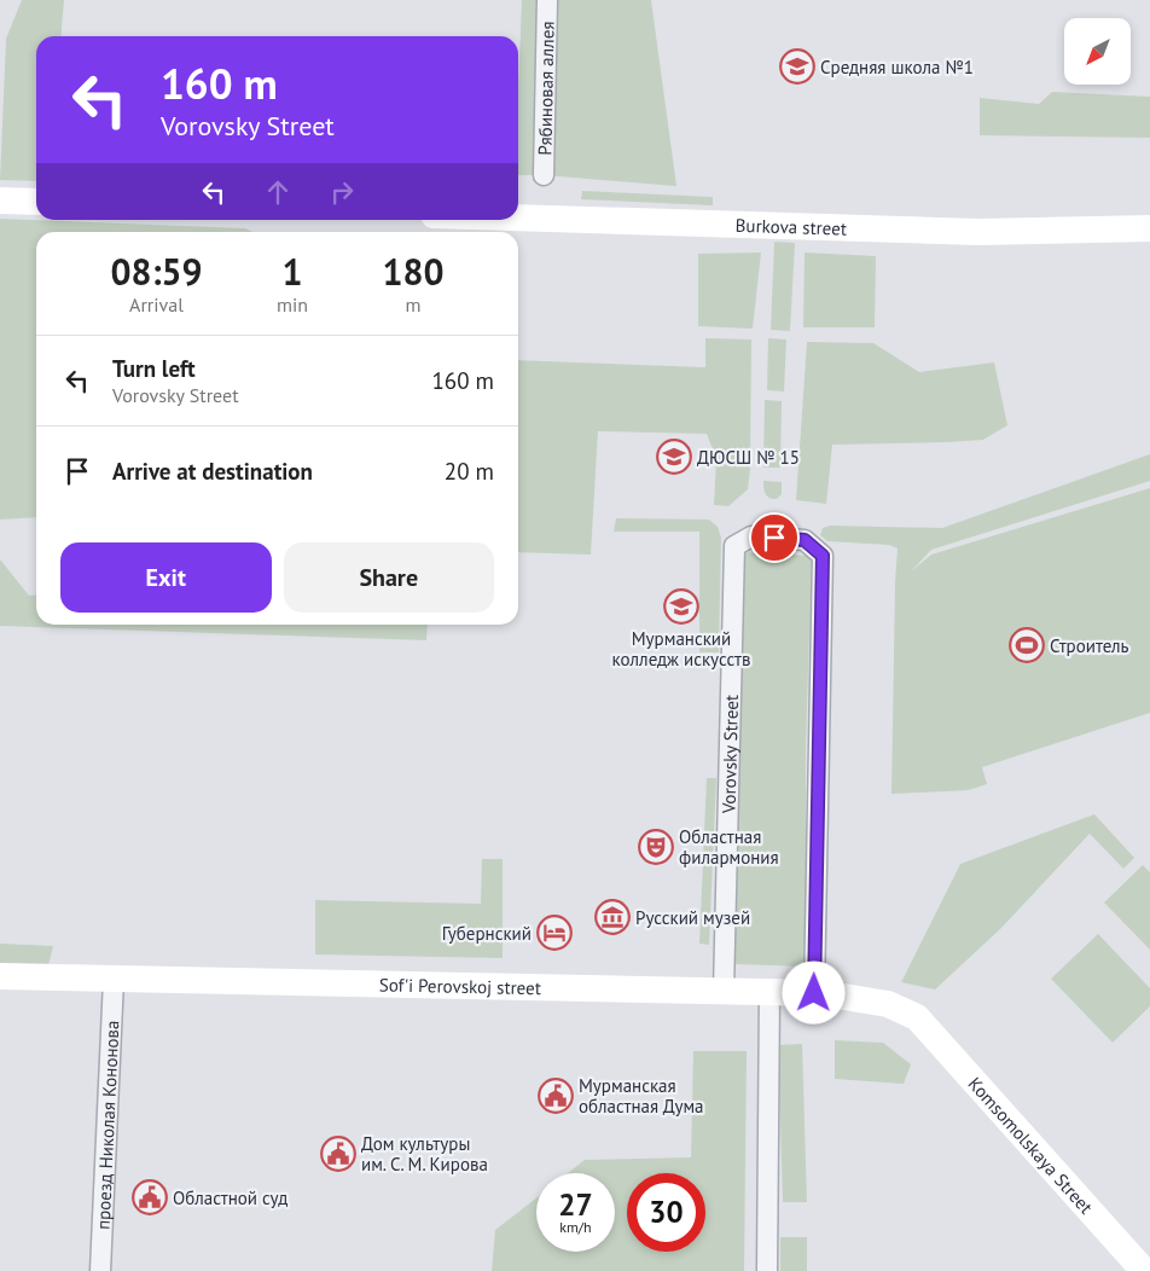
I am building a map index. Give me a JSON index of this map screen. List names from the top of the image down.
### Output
{
  "streets": {
    "street": [
      "Рябиновая аллея",
      "Burkova street",
      "Sof'i Perovskoj street",
      "проезд Николая Кононова",
      "Komsomolskaya Street"
    ]
  },
  "crossings": [
    ["Sof'i Perovskoj street", "проезд Николая Кононова"],
    ["Sof'i Perovskoj street", "Komsomolskaya Street"]
  ],
  "places": {
    "school or university": ["Средняя школа №1", "ДЮСШ № 15", "Мурманский колледж искусств"],
    "sports": ["Строитель"],
    "theatre": ["Областная филармония"],
    "museum": ["Русский музей"],
    "hotel": ["Губернский"],
    "public building": ["Мурманская областная Дума", "Дом культуры им. С. М. Кирова", "Областной суд"]
  },
  "north": "bottom left",
  "page": {
    "turn": ["160 m", "Vorovsky Street"],
    "eta": [
      "08:59",
      "Arrival",
      "1",
      "min",
      "180",
      "m"
    ],
    "list": [
      {
        "name": "Turn left",
        "note": "Vorovsky Street",
        "value": "160 m"
      },
      {
        "name": "Arrive at destination",
        "value": "20 m"
      }
    ],
    "buttons": ["Exit", "Share"],
    "speed": "27 km/h",
    "limit": "30"
  }
}
